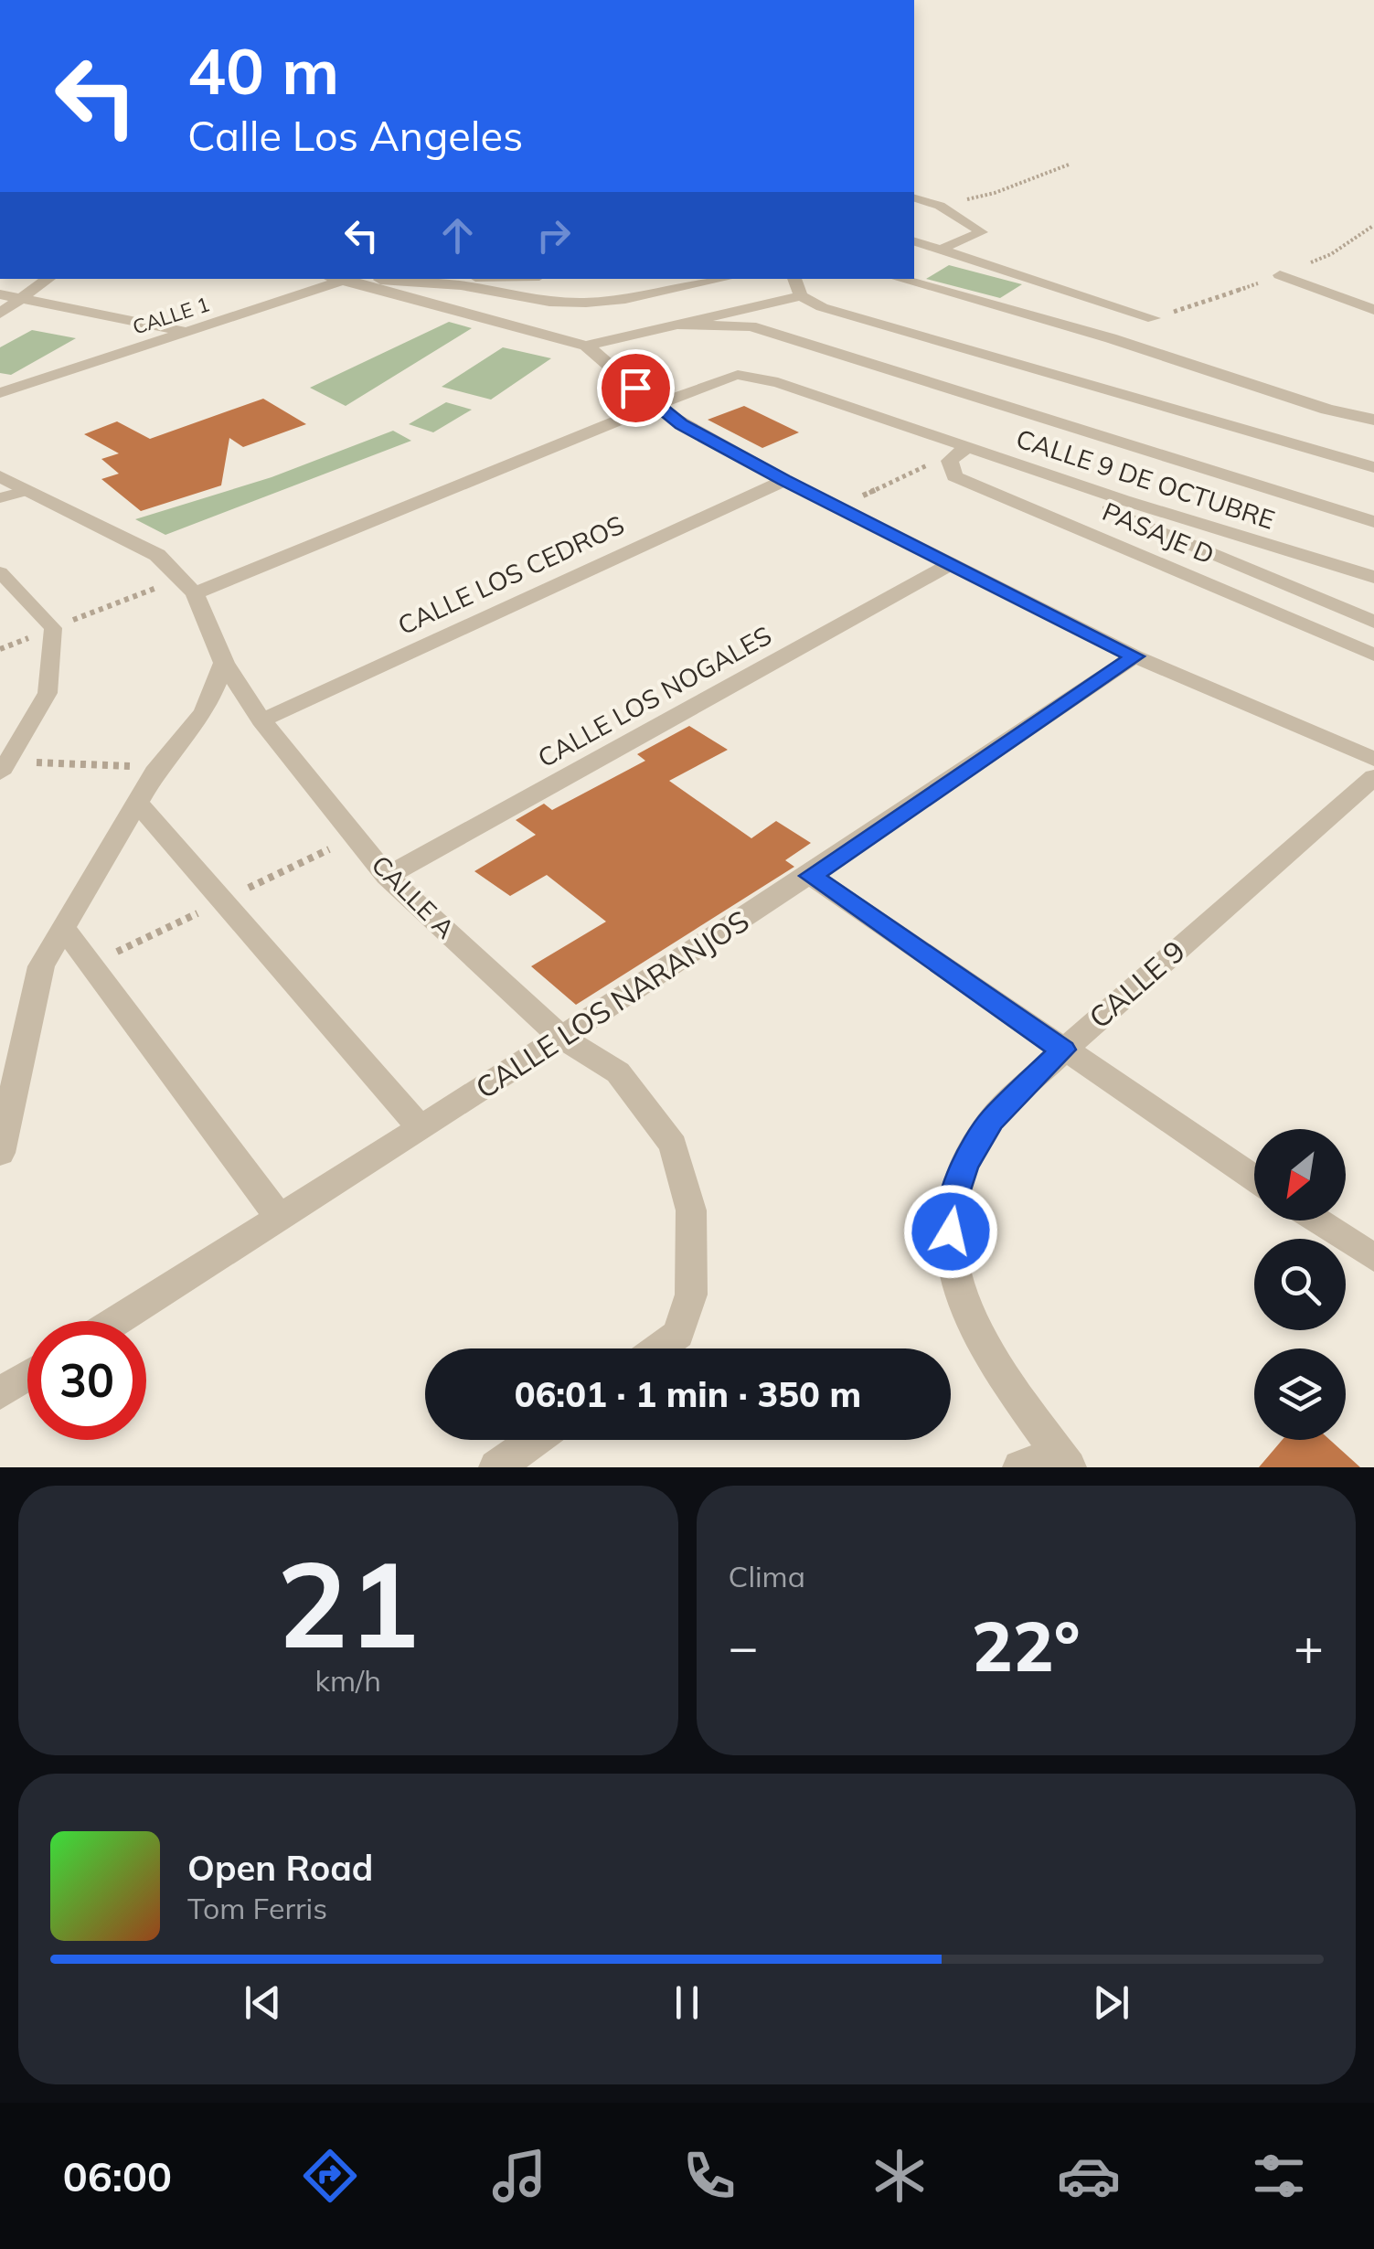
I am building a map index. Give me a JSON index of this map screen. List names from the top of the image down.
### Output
{
  "streets": {
    "street": [
      "CALLE 1",
      "CALLE 9 DE OCTUBRE",
      "PASAJE D",
      "CALLE LOS CEDROS",
      "CALLE LOS NOGALES",
      "CALLE A",
      "CALLE 9",
      "CALLE LOS NARANJOS"
    ]
  },
  "crossings": [
    ["CALLE 9 DE OCTUBRE", "PASAJE D"],
    ["CALLE 9 DE OCTUBRE", "CALLE A"],
    ["CALLE LOS CEDROS", "CALLE A"],
    ["CALLE LOS NOGALES", "CALLE A"],
    ["CALLE A", "CALLE LOS NARANJOS"]
  ],
  "north": "bottom left",
  "page": {
    "turn": ["40 m", "Calle Los Angeles"],
    "limit": "30",
    "trip": "06:01 · 1 min · 350 m",
    "tile": [
      ["21", "km/h"],
      "Clima"
    ],
    "heat": ["−", "22°", "+"],
    "song": ["Open Road", "Tom Ferris"],
    "tabs": "06:00"
  }
}
